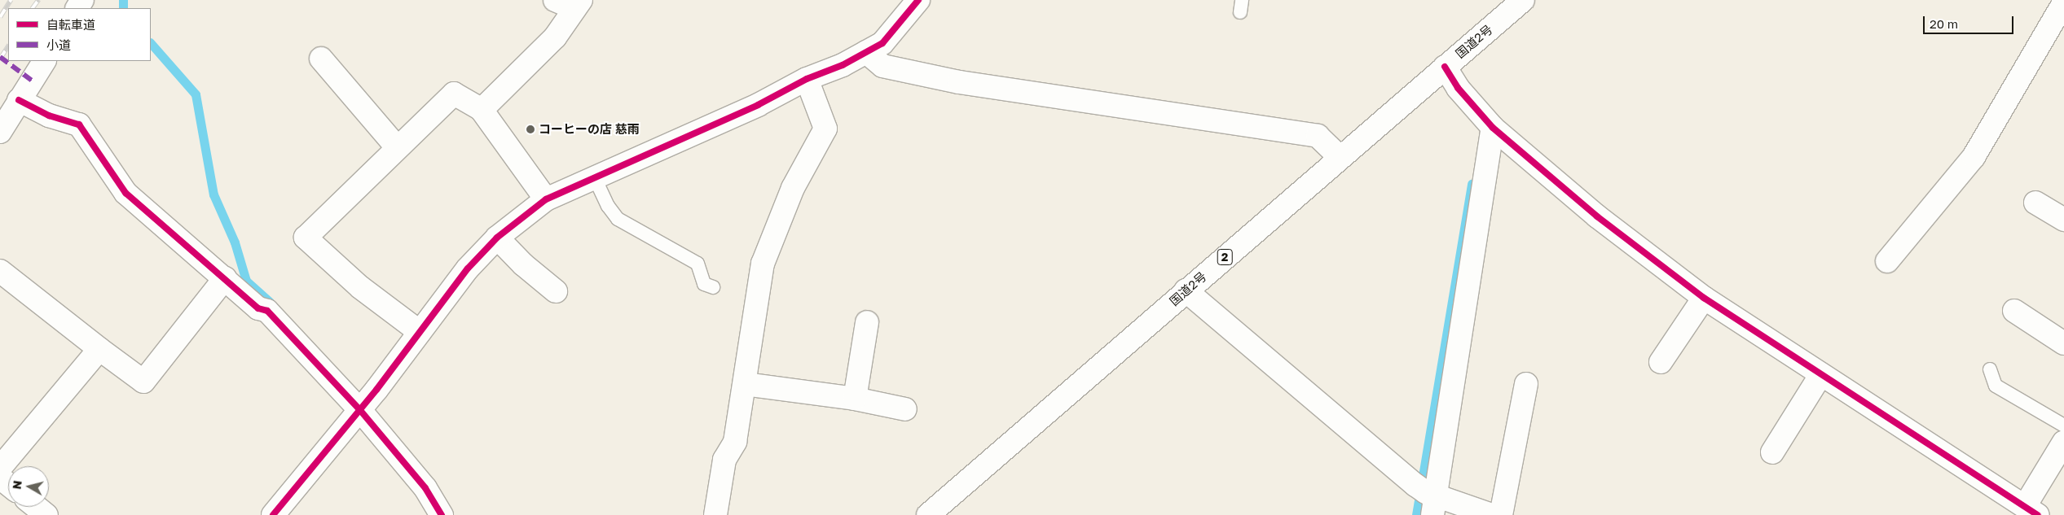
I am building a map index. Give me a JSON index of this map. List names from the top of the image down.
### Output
{
  "streets": {
    "main road": ["国道2号", "2"]
  },
  "places": ["コーヒーの店 慈雨"],
  "legend": ["自転車道", "小道"],
  "scale_bar": "20 m",
  "north": "left"
}
